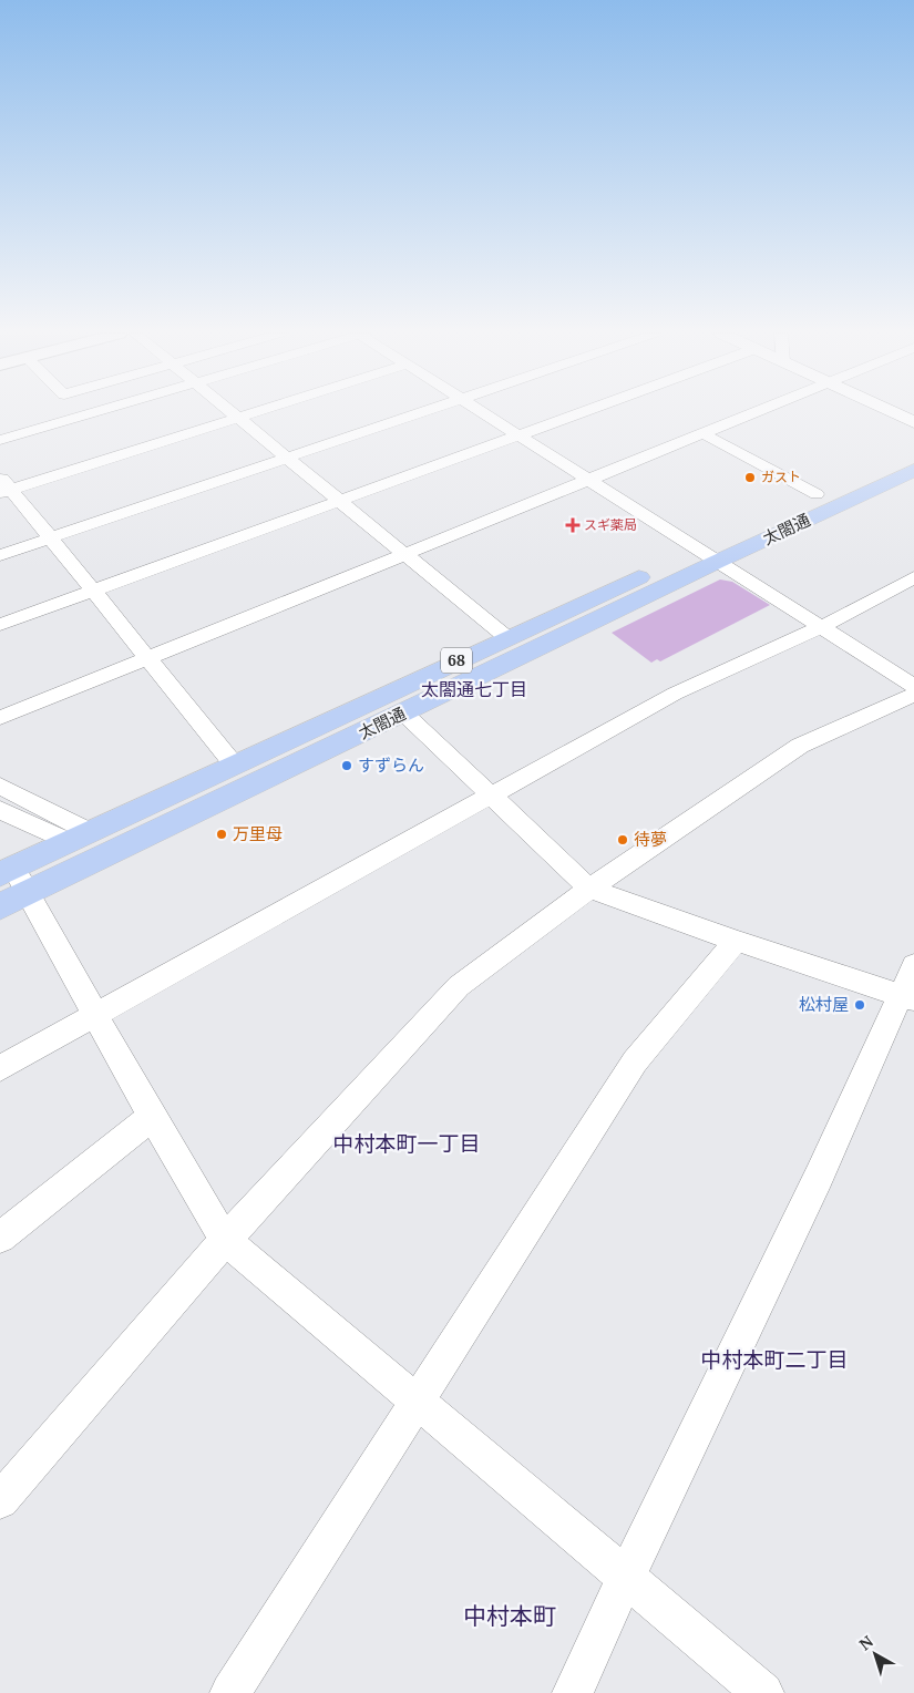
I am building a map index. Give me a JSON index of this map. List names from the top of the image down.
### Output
{
  "streets": {
    "main road": ["太閤通", "68"]
  },
  "districts": [
    "太閤通七丁目",
    "中村本町一丁目",
    "中村本町二丁目",
    "中村本町"
  ],
  "places": {
    "other": [
      "ガスト",
      "すずらん",
      "万里母",
      "待夢",
      "松村屋"
    ],
    "health": ["スギ薬局"]
  },
  "north": "top left"
}
